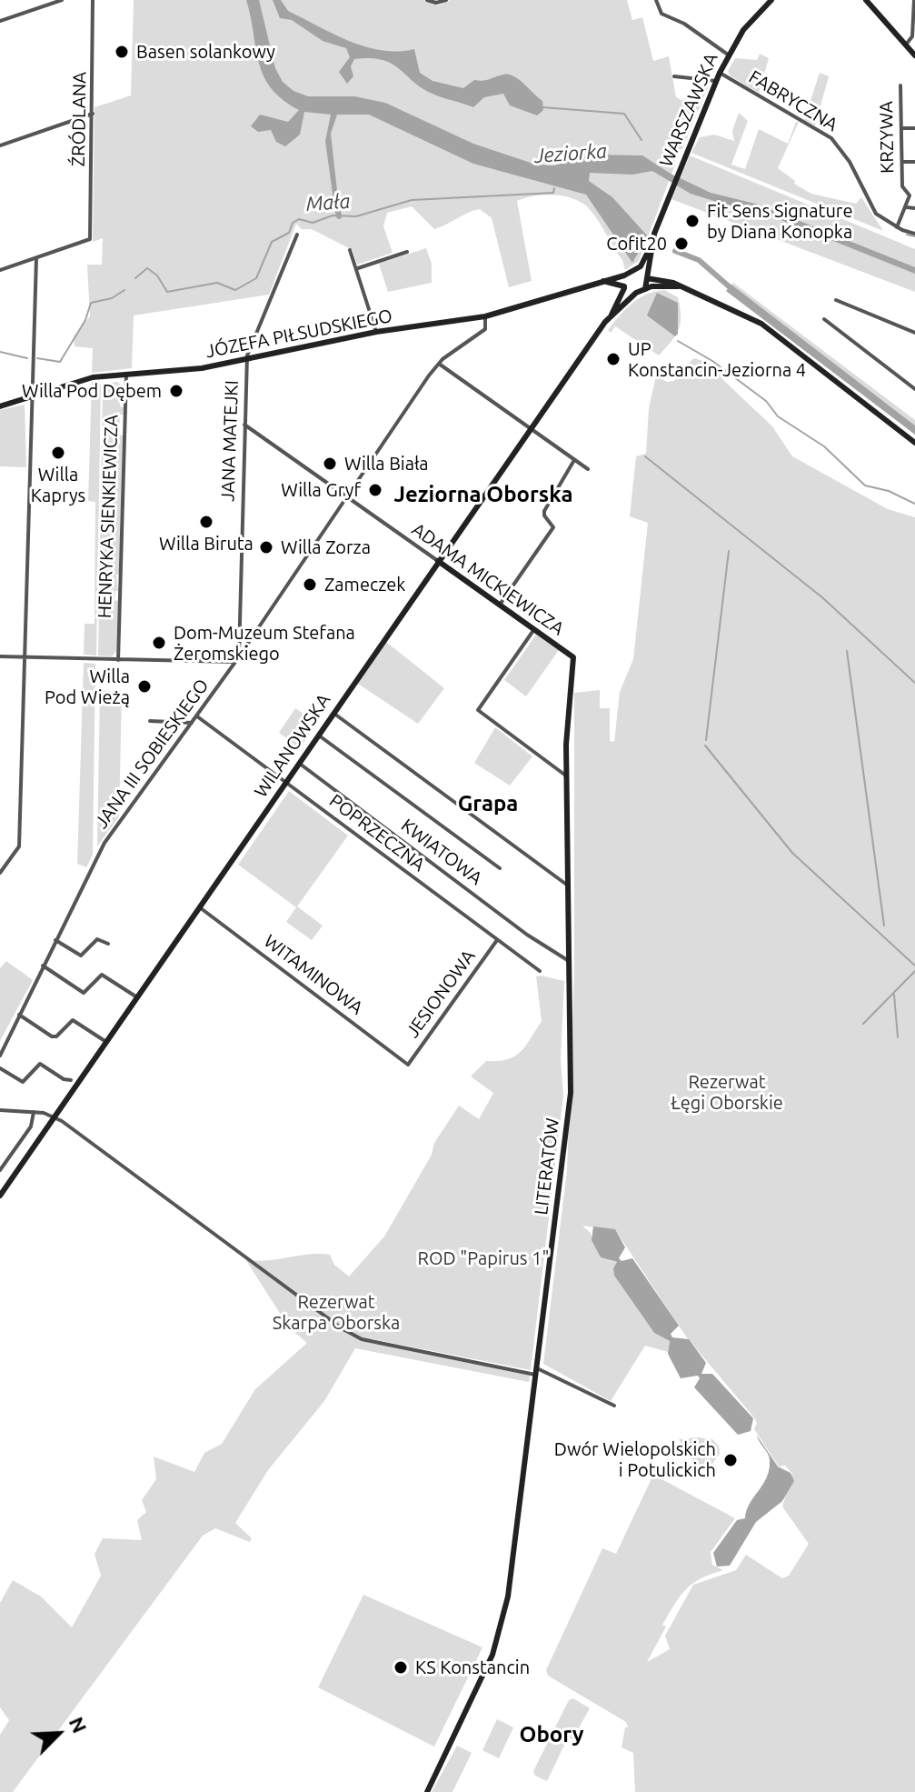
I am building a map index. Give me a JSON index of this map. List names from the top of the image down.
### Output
{
  "streets": {
    "street": [
      "FABRYCZNA",
      "WARSZAWSKA",
      "ŹRÓDLANA",
      "KRZYWA",
      "JÓZEFA PIŁSUDSKIEGO",
      "JANA MATEJKI",
      "HENRYKA SIENKIEWICZA",
      "ADAMA MICKIEWICZA",
      "WILANOWSKA",
      "JANA III SOBIESKIEGO",
      "POPRZECZNA",
      "KWIATOWA",
      "WITAMINOWA",
      "JESIONOWA",
      "LITERATÓW"
    ]
  },
  "crossings": [
    ["FABRYCZNA", "WARSZAWSKA"],
    ["WARSZAWSKA", "JÓZEFA PIŁSUDSKIEGO"],
    ["WARSZAWSKA", "WILANOWSKA"],
    ["JÓZEFA PIŁSUDSKIEGO", "JANA MATEJKI"],
    ["JÓZEFA PIŁSUDSKIEGO", "HENRYKA SIENKIEWICZA"],
    ["JÓZEFA PIŁSUDSKIEGO", "JANA III SOBIESKIEGO"],
    ["JANA MATEJKI", "ADAMA MICKIEWICZA"],
    ["JANA MATEJKI", "JANA III SOBIESKIEGO"],
    ["ADAMA MICKIEWICZA", "WILANOWSKA"],
    ["ADAMA MICKIEWICZA", "JANA III SOBIESKIEGO"],
    ["ADAMA MICKIEWICZA", "LITERATÓW"],
    ["WILANOWSKA", "POPRZECZNA"],
    ["WILANOWSKA", "KWIATOWA"],
    ["WILANOWSKA", "WITAMINOWA"],
    ["JANA III SOBIESKIEGO", "POPRZECZNA"],
    ["POPRZECZNA", "JESIONOWA"],
    ["KWIATOWA", "LITERATÓW"],
    ["WITAMINOWA", "JESIONOWA"]
  ],
  "districts": ["Jeziorna Oborska", "Grapa", "Obory"],
  "water": ["Jeziorka", "Mała"],
  "parks": ["Rezerwat Łęgi Oborskie", "ROD \"Papirus 1\"", "Rezerwat Skarpa Oborska"],
  "places": [
    "Basen solankowy",
    "Fit Sens Signature by Diana Konopka",
    "Cofit20",
    "UP Konstancin-Jeziorna 4",
    "Willa Pod Dębem",
    "Willa Kaprys",
    "Willa Biała",
    "Willa Gryf",
    "Willa Biruta",
    "Willa Zorza",
    "Zameczek",
    "Dom-Muzeum Stefana Żeromskiego",
    "Willa Pod Wieżą",
    "Dwór Wielopolskich i Potulickich",
    "KS Konstancin"
  ],
  "north": "top right"
}
